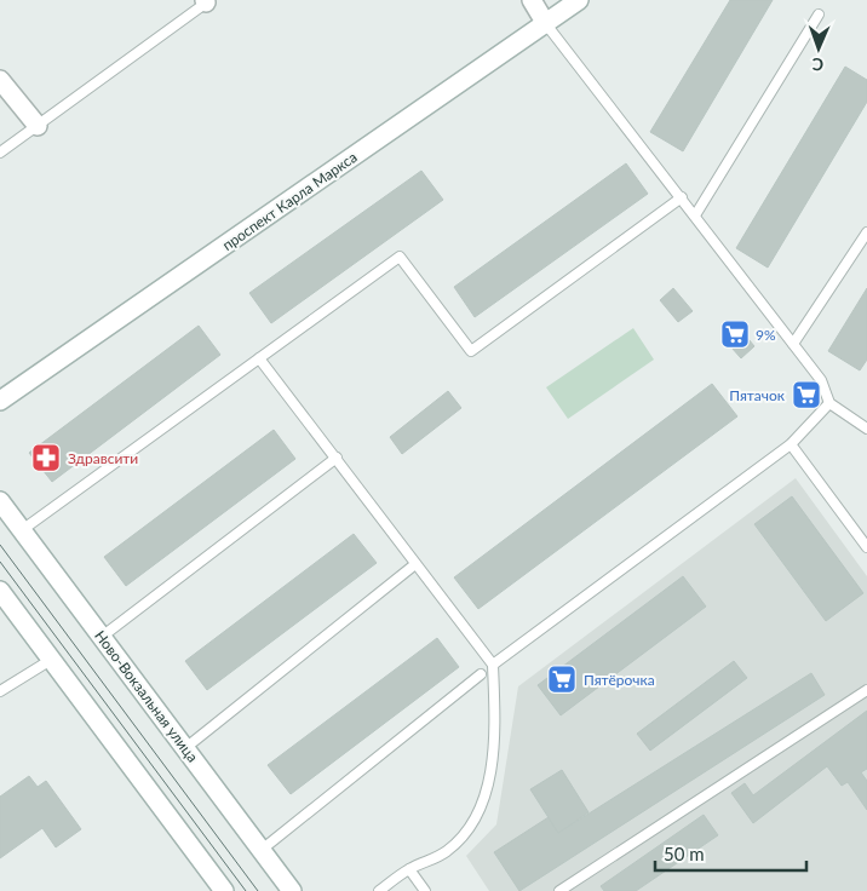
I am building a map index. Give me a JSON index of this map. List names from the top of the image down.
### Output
{
  "streets": {
    "main road": ["проспект Карла Маркса", "Ново-Вокзальная улица"]
  },
  "places": {
    "supermarket": ["9%", "Пятачок", "Пятёрочка"],
    "pharmacy": ["Здравсити"]
  },
  "scale_bar": "50 m",
  "north": "bottom"
}
